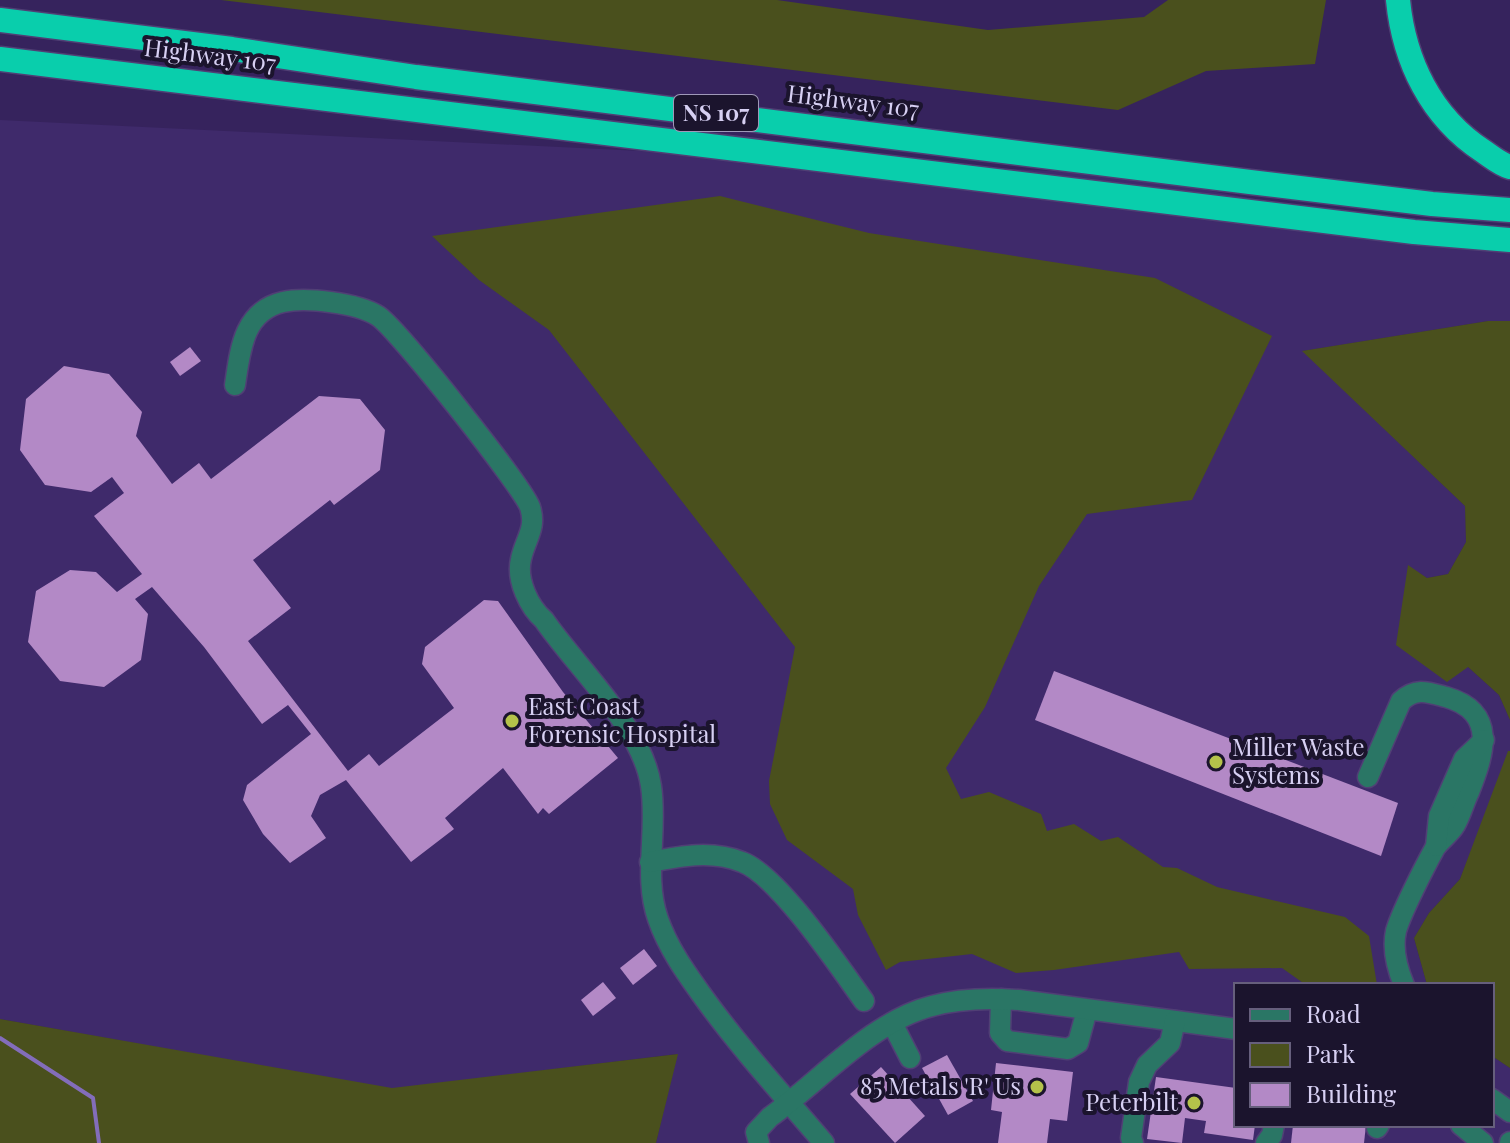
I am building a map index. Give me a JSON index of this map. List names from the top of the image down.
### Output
{
  "streets": {
    "highway": ["Highway 107", "NS 107"]
  },
  "places": [
    "East Coast Forensic Hospital",
    "Miller Waste Systems",
    "85 Metals 'R' Us",
    "Peterbilt"
  ],
  "legend": ["Road", "Park", "Building"]
}
